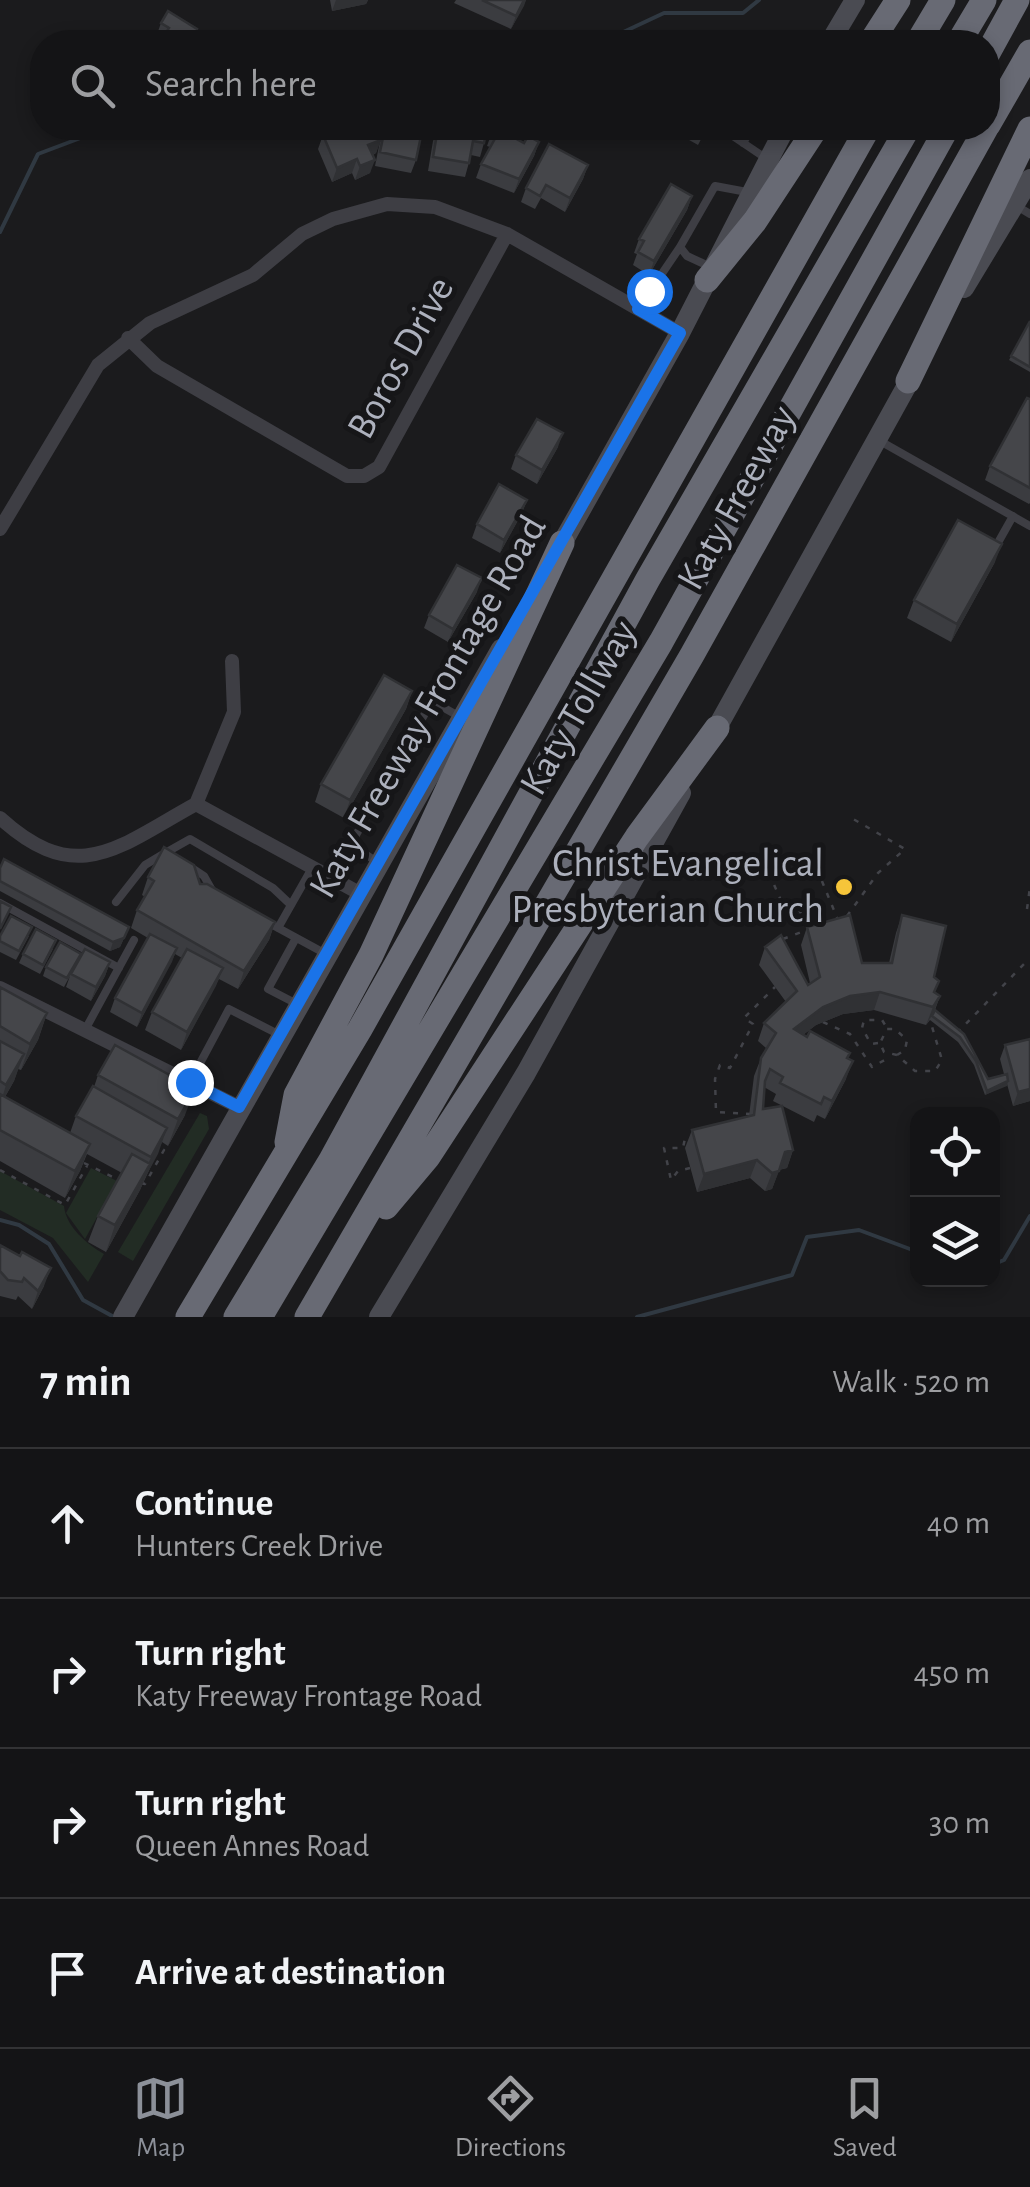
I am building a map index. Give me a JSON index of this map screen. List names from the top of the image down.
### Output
{
  "streets": {
    "highway": ["Katy Freeway", "Katy Tollway"],
    "main road": ["Katy Freeway Frontage Road"],
    "street": ["Boros Drive"]
  },
  "places": ["Christ Evangelical Presbyterian Church"],
  "page": {
    "search": "Search here",
    "heading": ["7 min", "Walk · 520 m"],
    "list": [
      ["Continue", "Hunters Creek Drive", "40 m"],
      ["Turn right", "Katy Freeway Frontage Road", "450 m"],
      ["Turn right", "Queen Annes Road", "30 m"],
      "Arrive at destination"
    ],
    "nav": ["Map", "Directions", "Saved"]
  }
}
